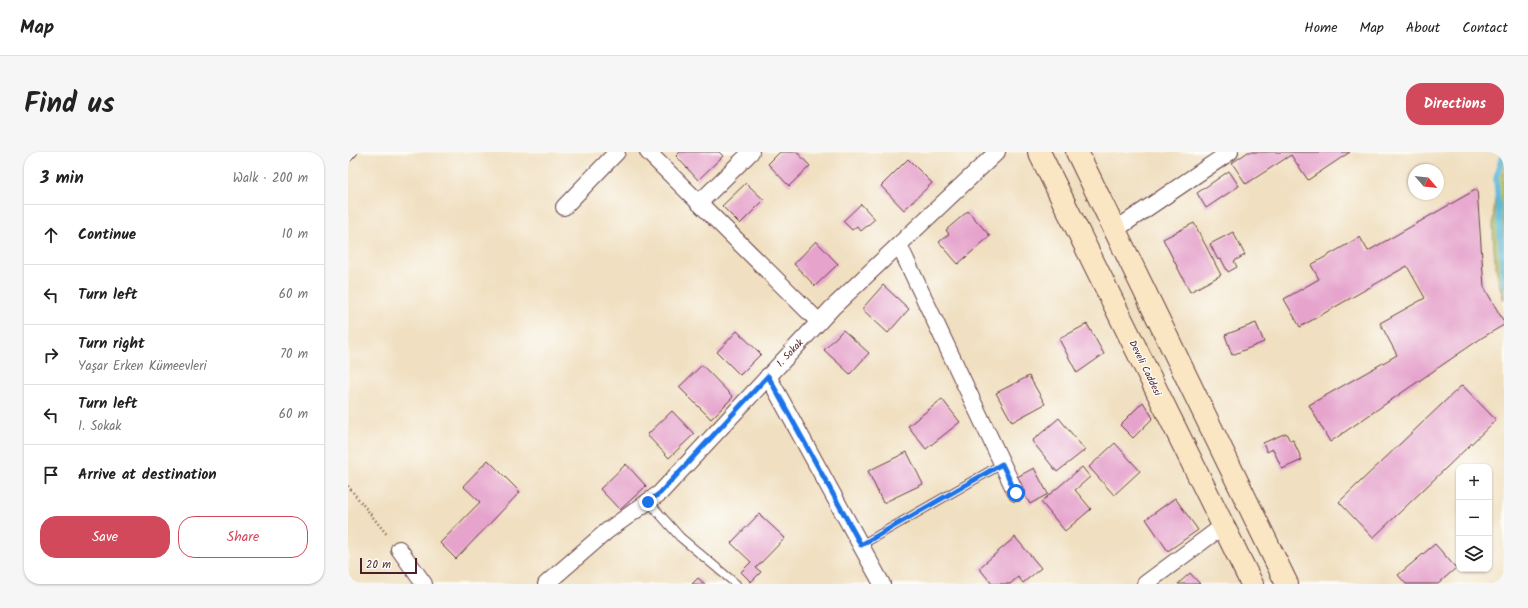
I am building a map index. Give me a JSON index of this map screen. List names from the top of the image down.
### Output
{
  "streets": {
    "main road": ["Develi Caddesi"],
    "street": ["1. Sokak"]
  },
  "scale_bar": "20 m",
  "north": "bottom right",
  "page": {
    "header": "Map",
    "nav": [
      "Home",
      "Map",
      "About",
      "Contact"
    ],
    "title": "Find us",
    "buttons": [
      "Directions",
      ["Save", "Share"]
    ],
    "heading": ["3 min", "Walk · 200 m"],
    "list": [
      ["Continue", "10 m"],
      ["Turn left", "60 m"],
      ["Turn right", "Yaşar Erken Kümeevleri", "70 m"],
      ["Turn left", "1. Sokak", "60 m"],
      "Arrive at destination"
    ],
    "map_buttons": ["+", "−"],
    "scale": "20 m"
  }
}
